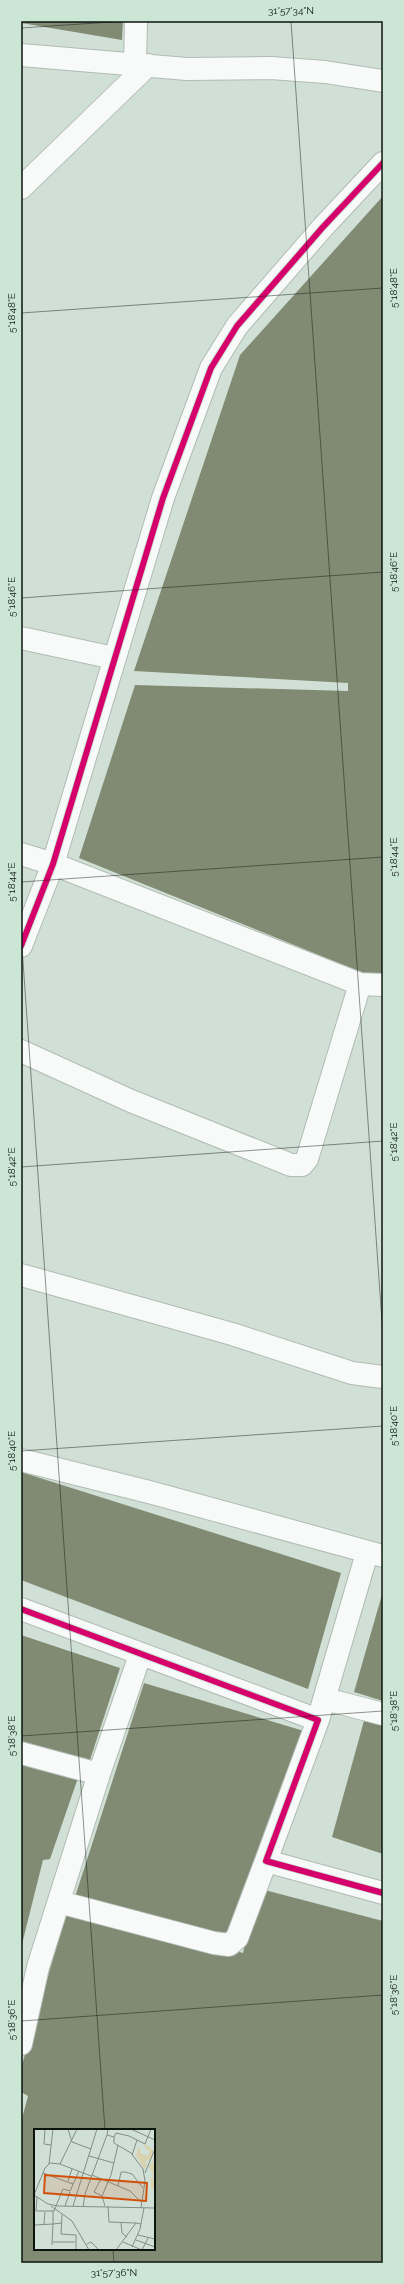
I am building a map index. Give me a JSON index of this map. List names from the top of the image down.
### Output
{
  "coordinates": [
    "31°57'34\"N",
    "5°18'48\"E",
    "5°18'46\"E",
    "5°18'44\"E",
    "5°18'42\"E",
    "5°18'40\"E",
    "5°18'38\"E",
    "5°18'36\"E",
    "31°57'36\"N"
  ]
}
